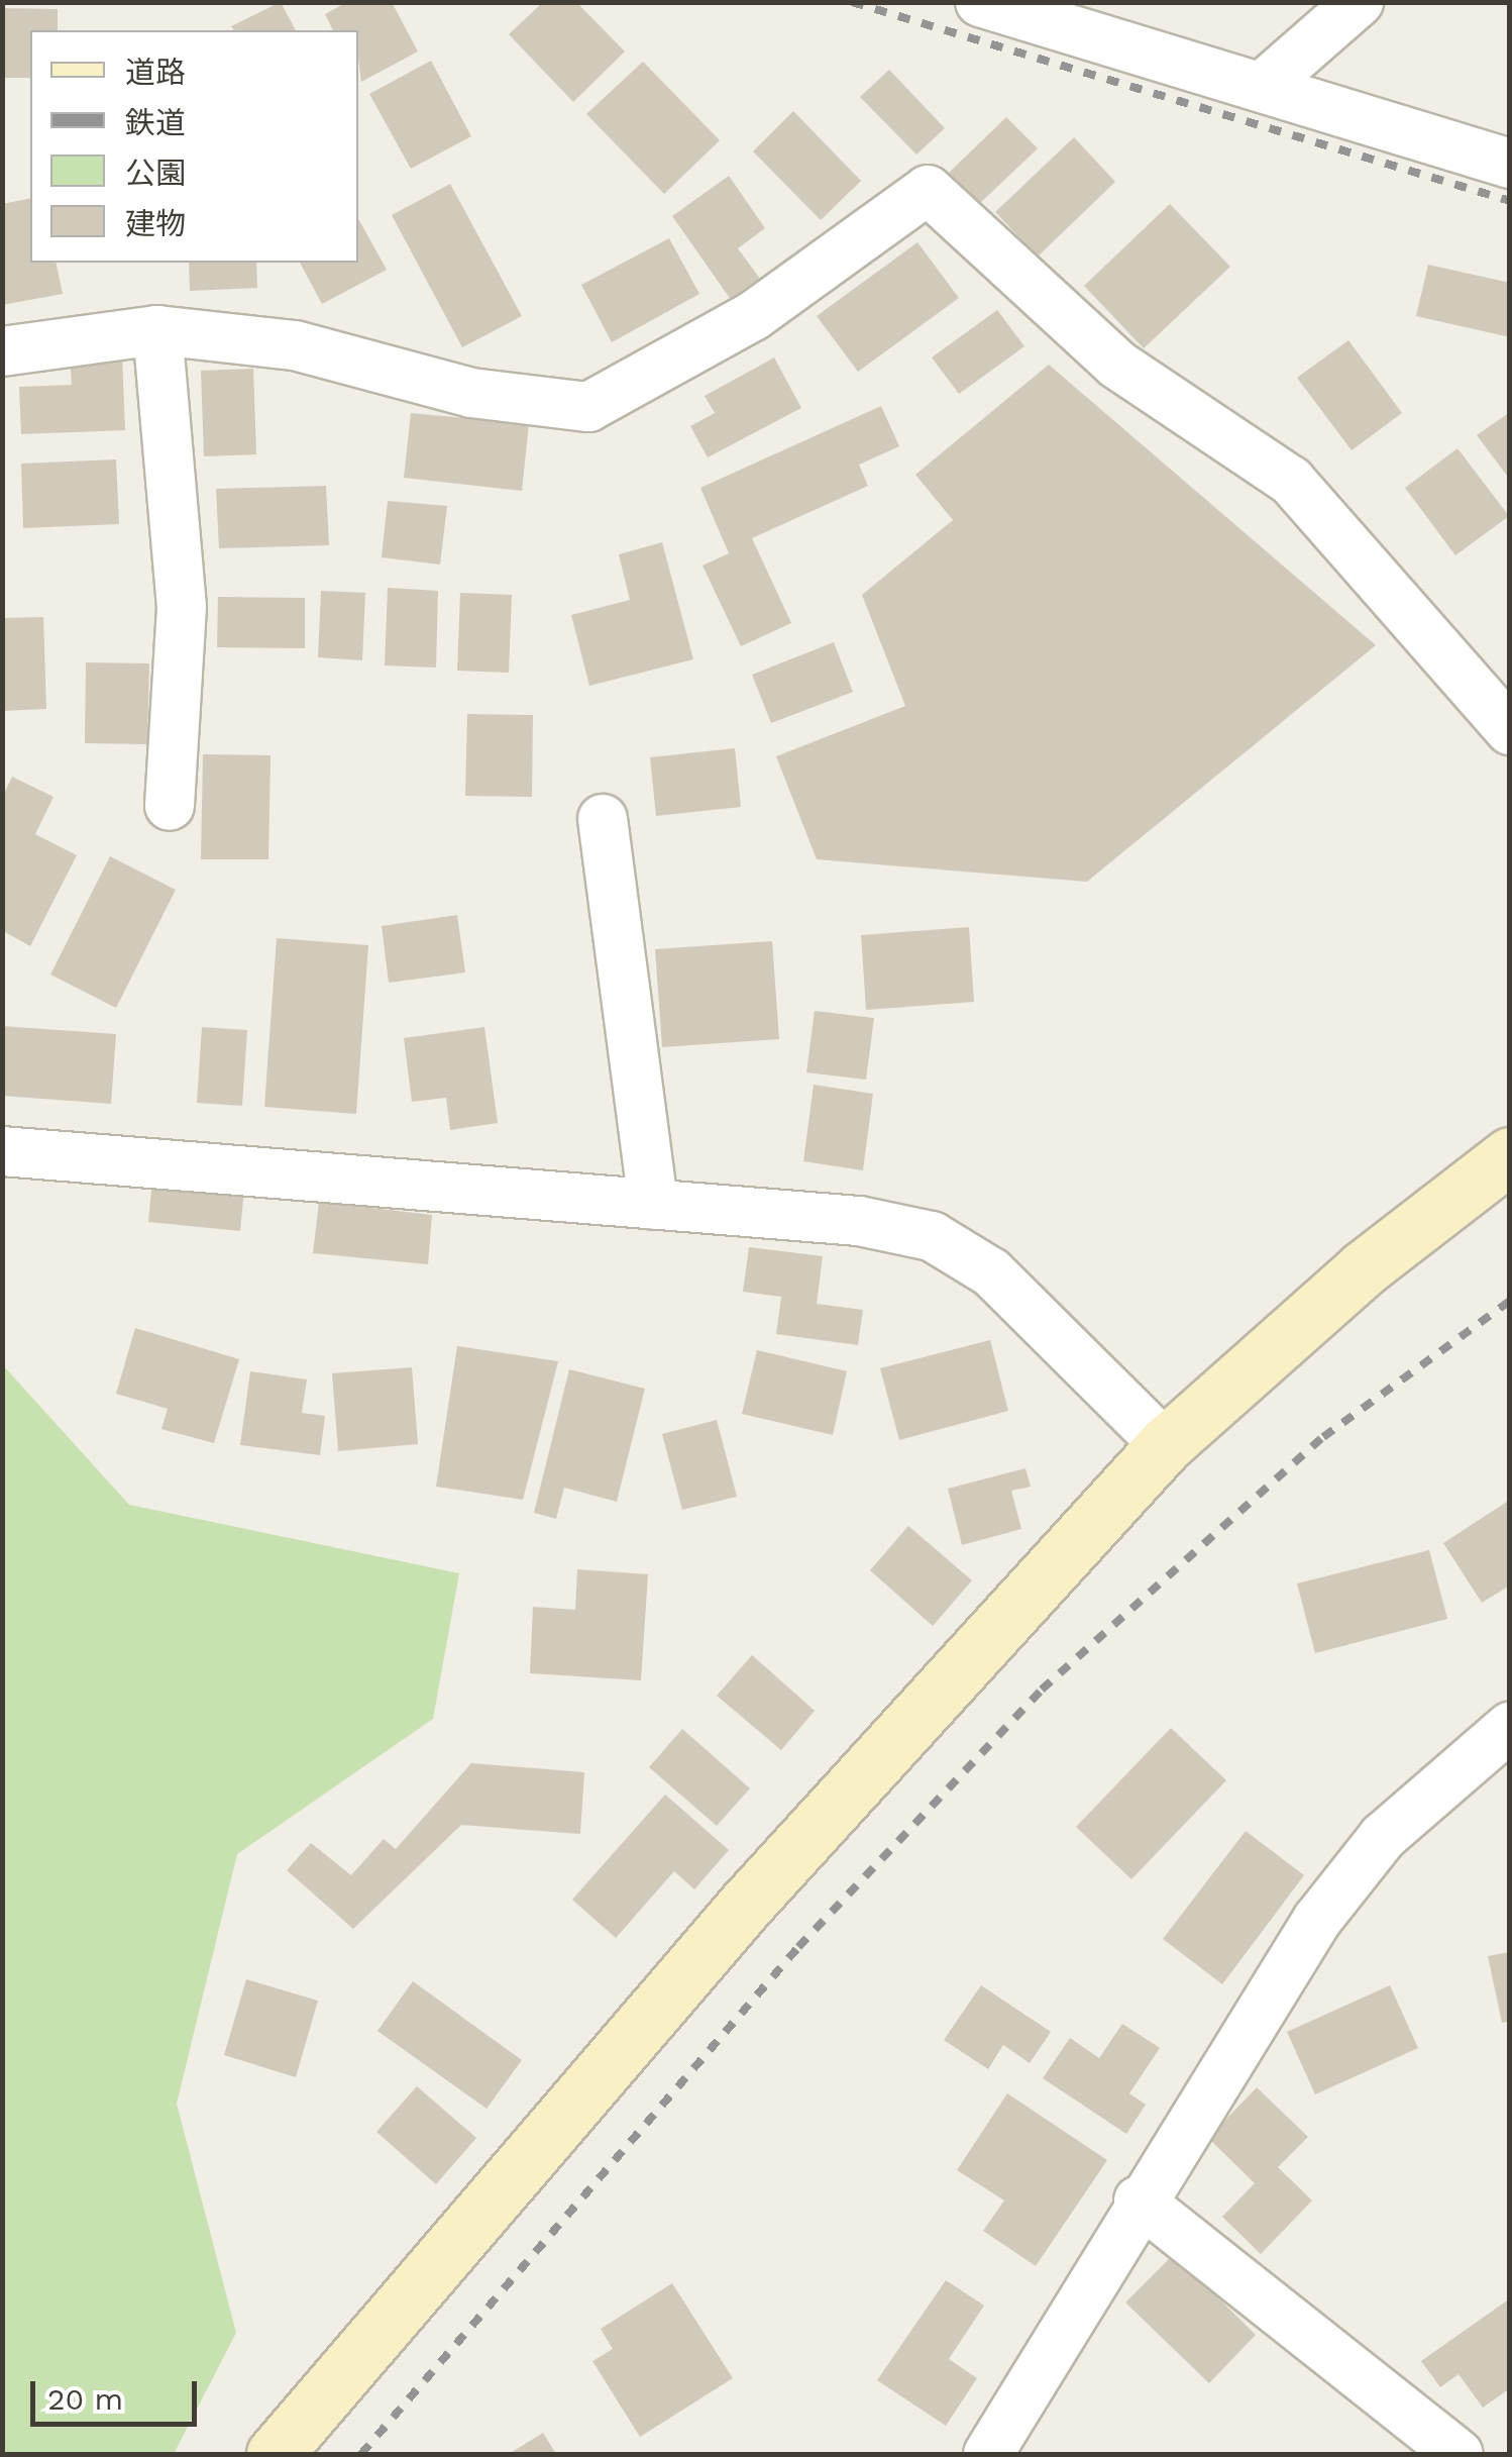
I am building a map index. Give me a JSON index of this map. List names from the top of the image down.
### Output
{
  "legend": [
    "道路",
    "鉄道",
    "公園",
    "建物"
  ],
  "scale_bar": "20 m"
}
